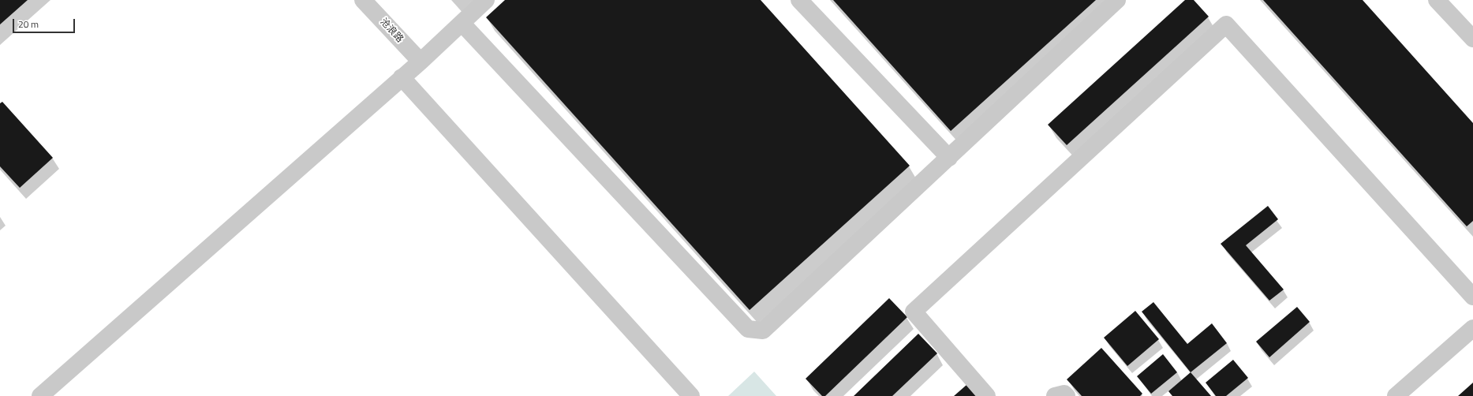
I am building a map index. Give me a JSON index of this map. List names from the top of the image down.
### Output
{
  "streets": {
    "street": ["沧浪路"]
  },
  "scale_bar": "20 m"
}
